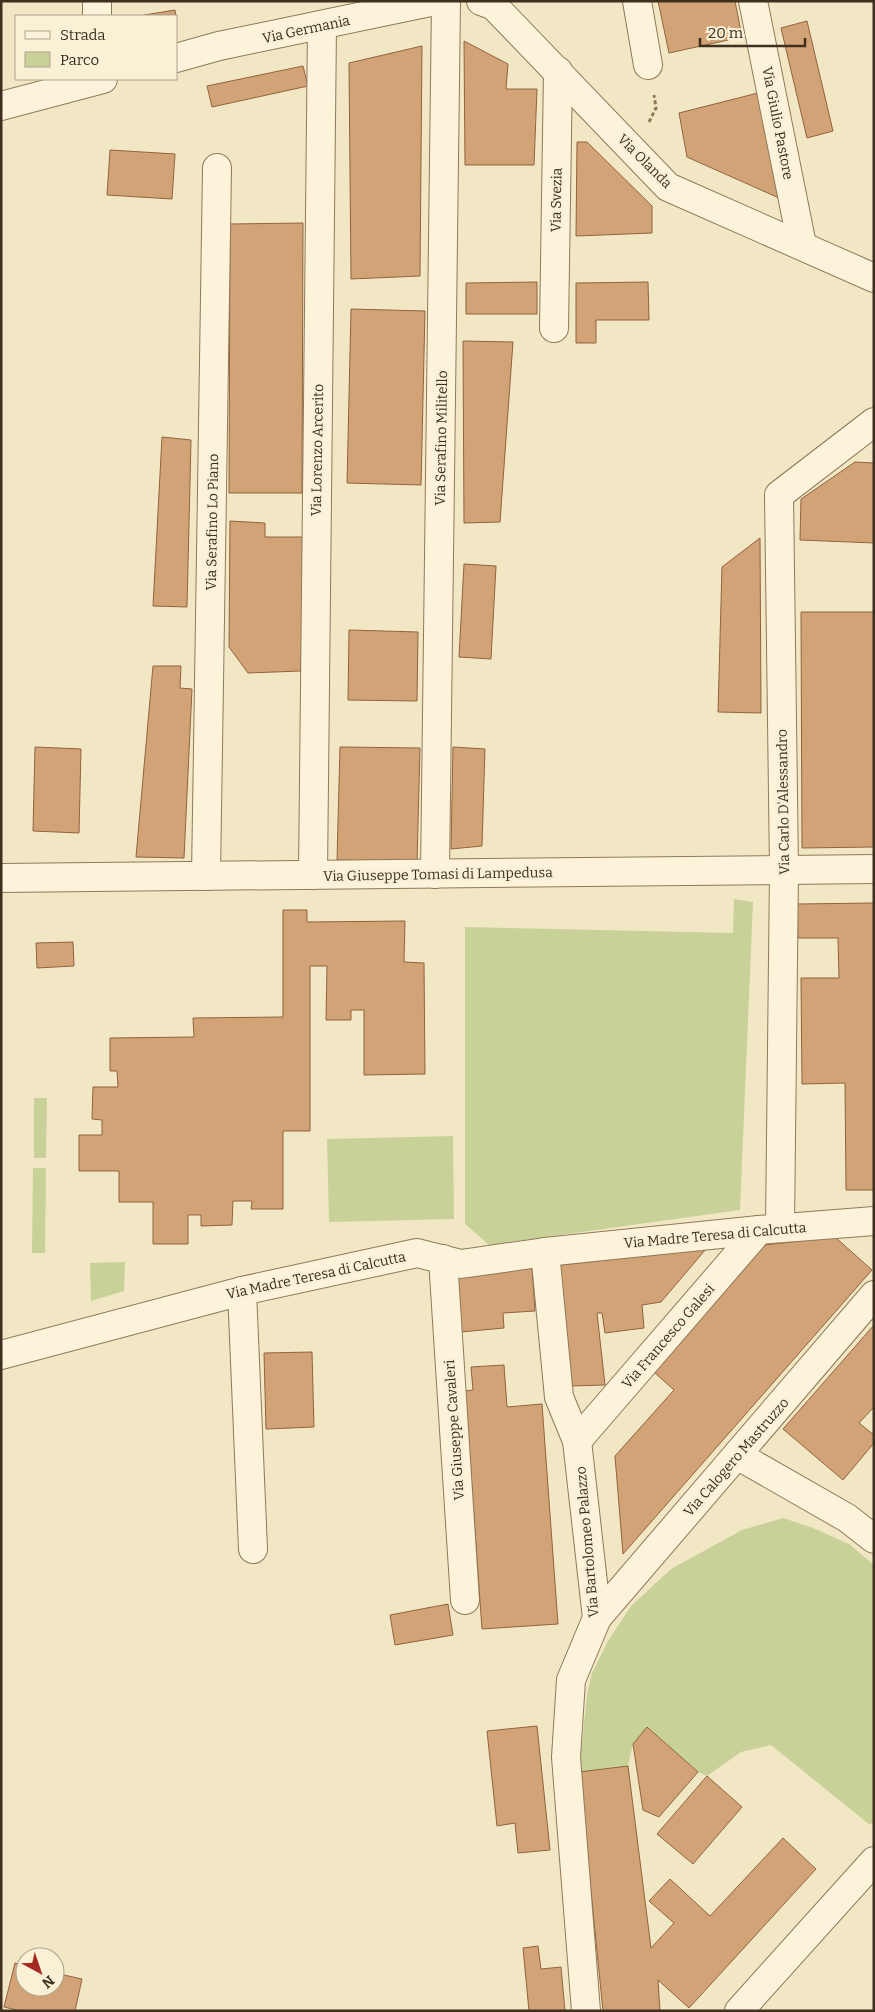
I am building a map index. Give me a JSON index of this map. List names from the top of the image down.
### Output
{
  "streets": {
    "street": [
      "Via Germania",
      "Via Giulio Pastore",
      "Via Olanda",
      "Via Svezia",
      "Via Serafino Militello",
      "Via Lorenzo Arcerito",
      "Via Serafino Lo Piano",
      "Via Carlo D'Alessandro",
      "Via Giuseppe Tomasi di Lampedusa",
      "Via Madre Teresa di Calcutta",
      "Via Francesco Galesi",
      "Via Giuseppe Cavaleri",
      "Via Calogero Mastruzzo",
      "Via Bartolomeo Palazzo"
    ]
  },
  "crossings": [
    ["Via Germania", "Via Lorenzo Arcerito"],
    ["Via Giulio Pastore", "Via Olanda"],
    ["Via Olanda", "Via Svezia"],
    ["Via Serafino Militello", "Via Giuseppe Tomasi di Lampedusa"],
    ["Via Lorenzo Arcerito", "Via Giuseppe Tomasi di Lampedusa"],
    ["Via Serafino Lo Piano", "Via Giuseppe Tomasi di Lampedusa"],
    ["Via Carlo D'Alessandro", "Via Giuseppe Tomasi di Lampedusa"],
    ["Via Carlo D'Alessandro", "Via Madre Teresa di Calcutta"],
    ["Via Carlo D'Alessandro", "Via Francesco Galesi"],
    ["Via Madre Teresa di Calcutta", "Via Francesco Galesi"],
    ["Via Madre Teresa di Calcutta", "Via Giuseppe Cavaleri"],
    ["Via Madre Teresa di Calcutta", "Via Bartolomeo Palazzo"],
    ["Via Francesco Galesi", "Via Bartolomeo Palazzo"],
    ["Via Calogero Mastruzzo", "Via Bartolomeo Palazzo"]
  ],
  "legend": ["Strada", "Parco"],
  "scale_bar": "20 m",
  "north": "bottom right"
}
